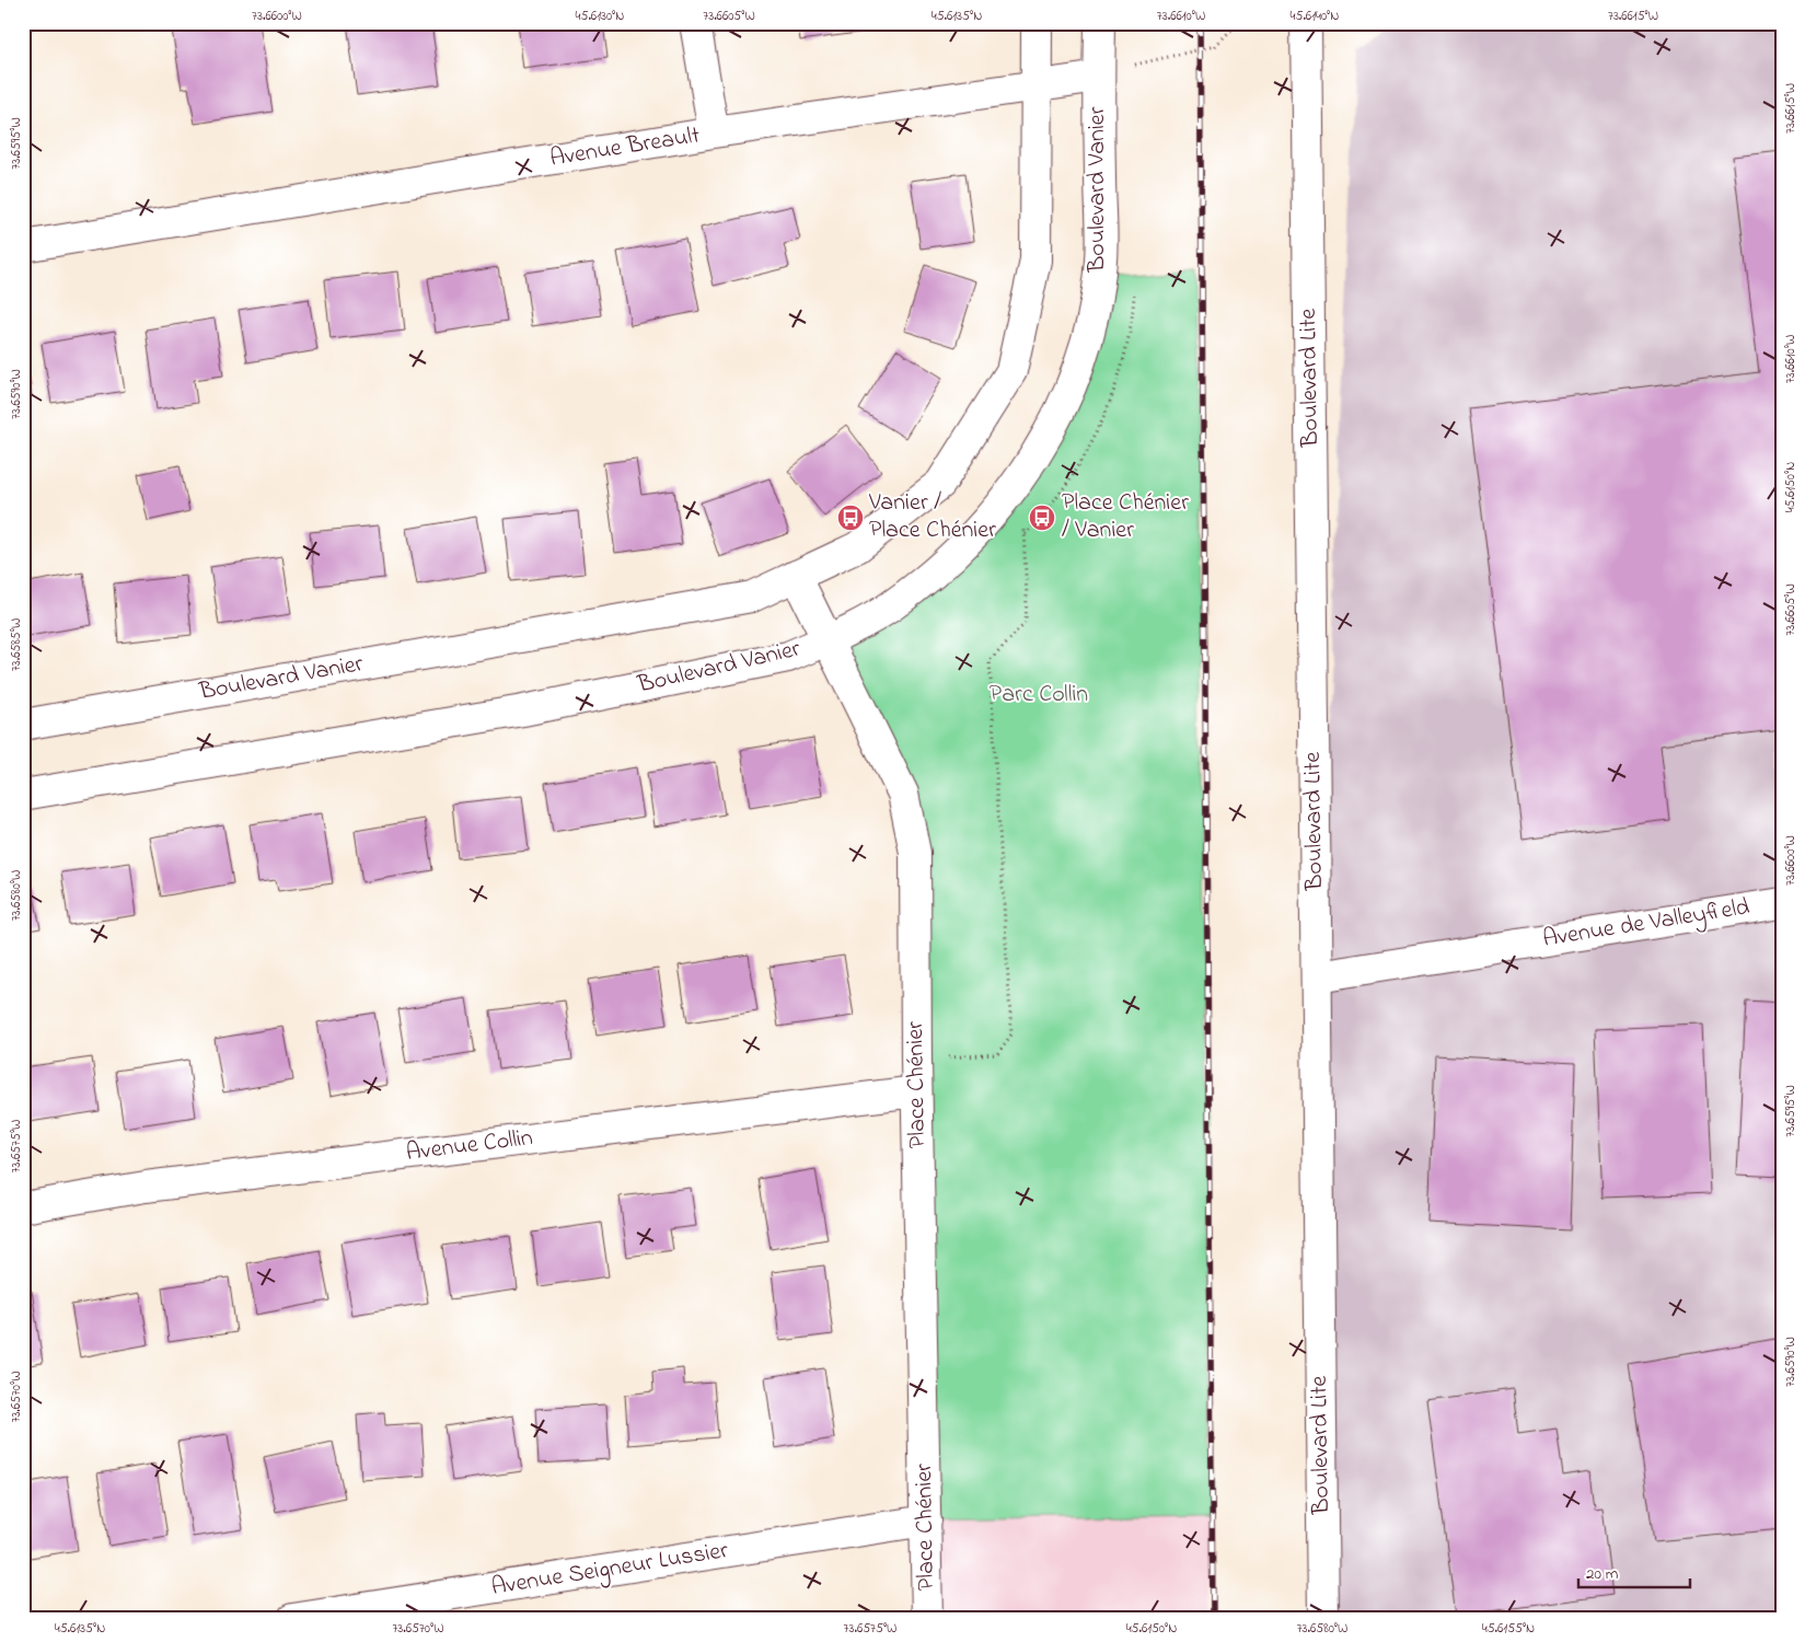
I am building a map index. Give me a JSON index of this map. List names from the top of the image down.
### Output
{
  "streets": {
    "street": [
      "Avenue Breault",
      "Boulevard Vanier",
      "Boulevard Lite",
      "Avenue de Valleyfield",
      "Place Chénier",
      "Avenue Collin",
      "Avenue Seigneur Lussier"
    ]
  },
  "crossings": [
    ["Avenue Breault", "Boulevard Vanier"],
    ["Boulevard Vanier", "Place Chénier"],
    ["Boulevard Lite", "Avenue de Valleyfield"],
    ["Place Chénier", "Avenue Collin"],
    ["Place Chénier", "Avenue Seigneur Lussier"]
  ],
  "parks": ["Parc Collin"],
  "places": {
    "bus stop": ["Vanier / Place Chénier", "Place Chénier / Vanier"]
  },
  "scale_bar": "20 m",
  "coordinates": [
    "73.6600°W",
    "45.6130°N",
    "73.6605°W",
    "45.6135°N",
    "73.6610°W",
    "45.6140°N",
    "73.6615°W",
    "73.6595°W",
    "73.6590°W",
    "45.6150°N",
    "73.6585°W",
    "73.6580°W",
    "73.6575°W",
    "73.6570°W",
    "45.6155°N"
  ]
}
